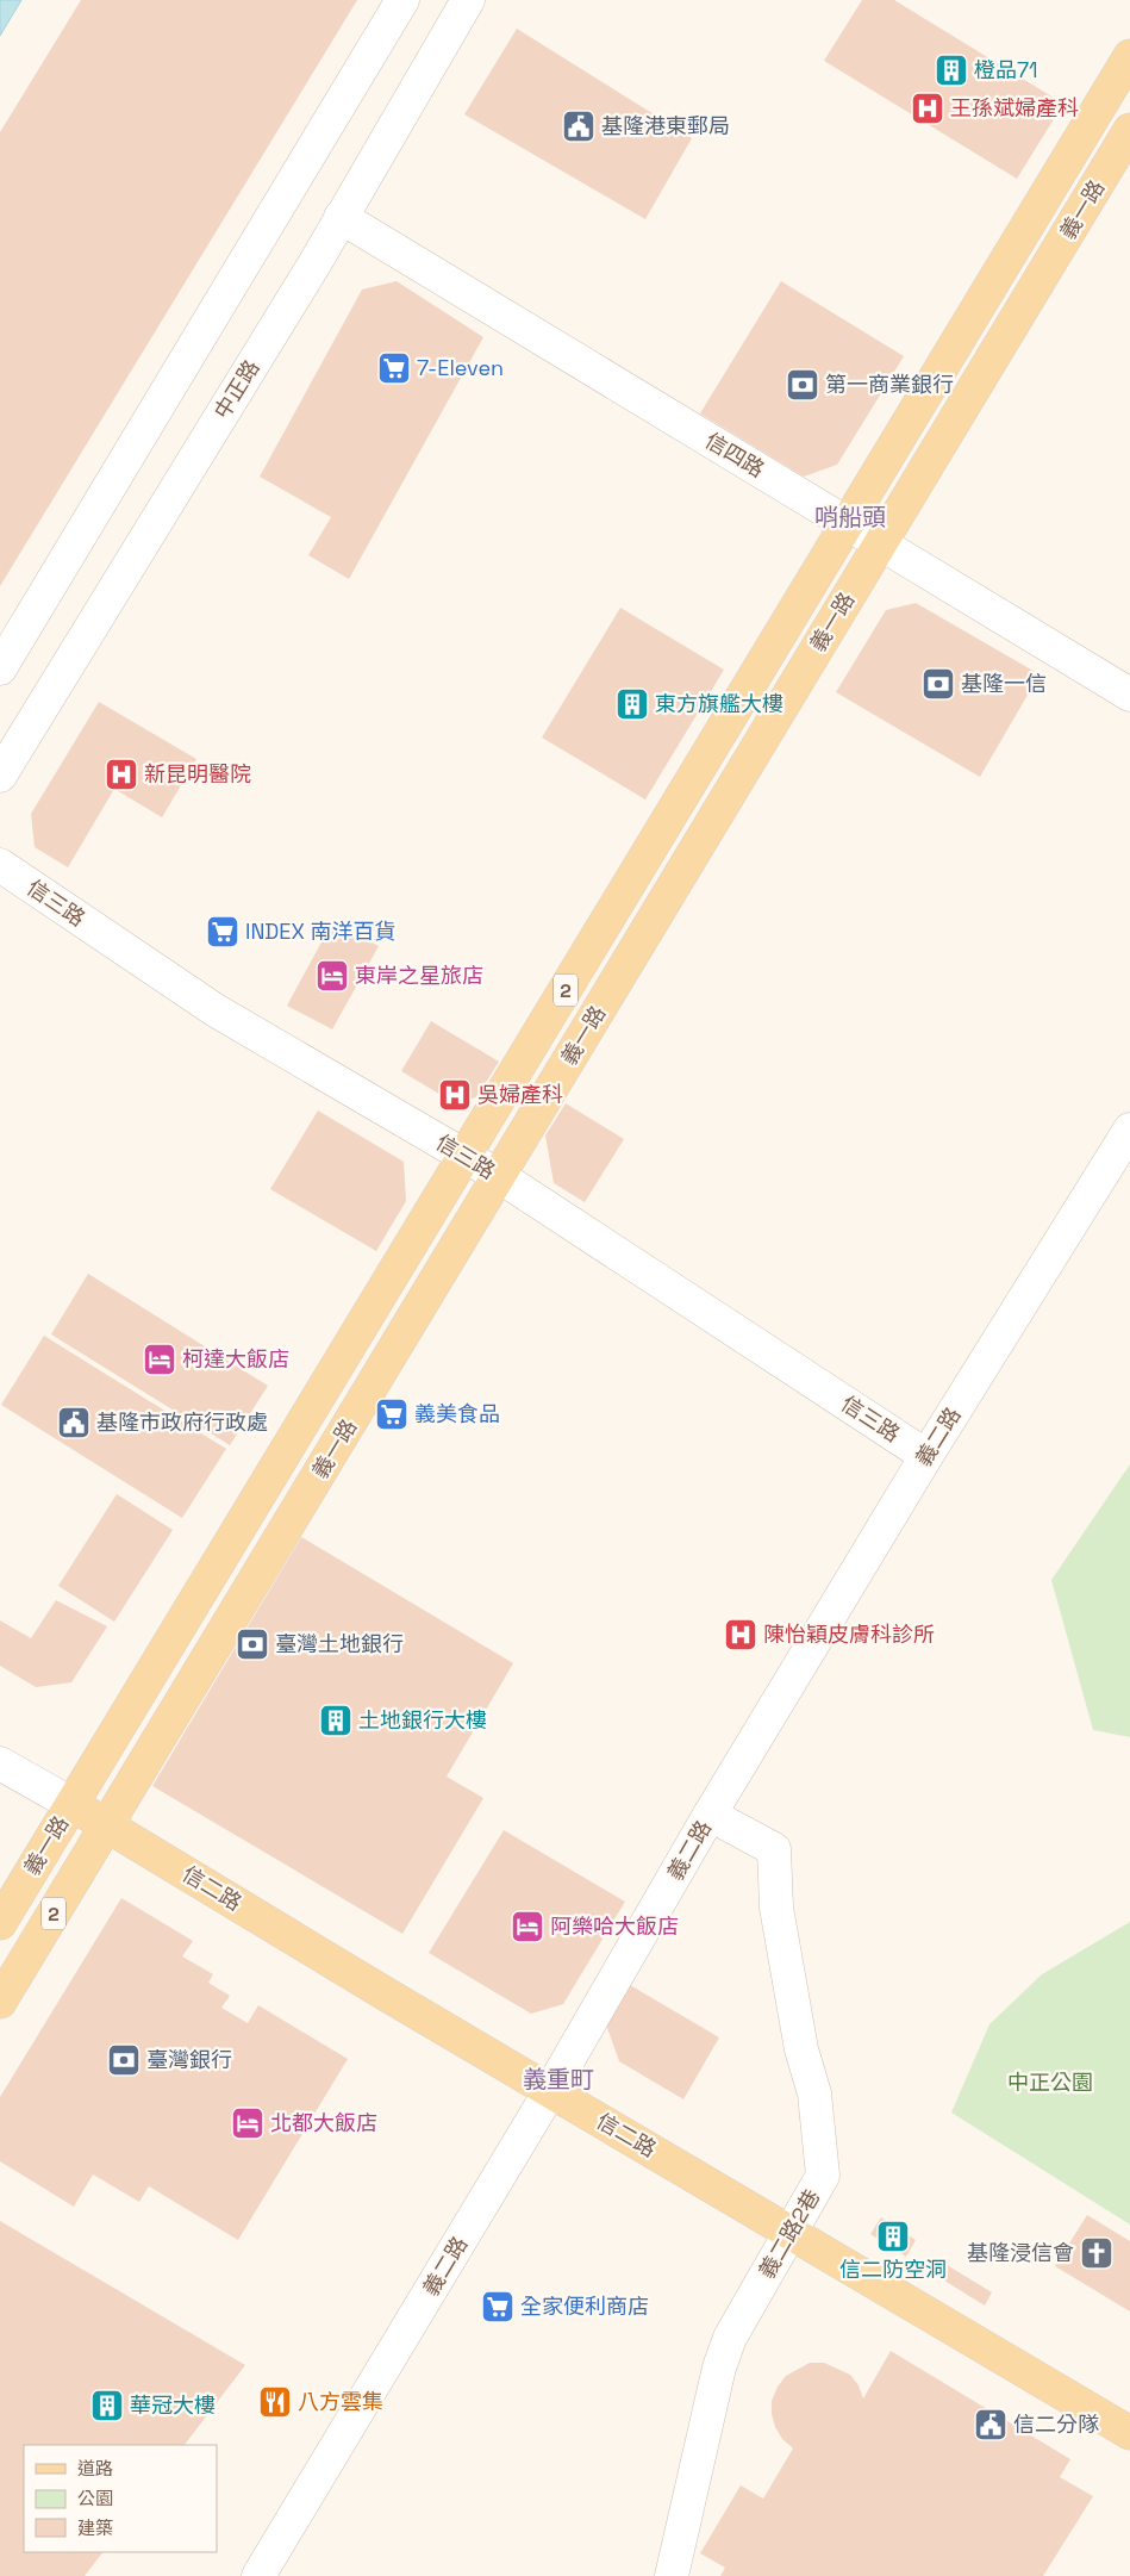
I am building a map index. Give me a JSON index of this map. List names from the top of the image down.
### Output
{
  "streets": {
    "main road": ["義一路", "2", "信二路"],
    "street": [
      "中正路",
      "信四路",
      "信三路",
      "義二路",
      "義二路2巷"
    ]
  },
  "crossings": [
    ["義一路", "信四路"],
    ["義一路", "信三路"],
    ["義一路", "信二路"],
    ["中正路", "信四路"],
    ["信三路", "義二路"],
    ["義二路", "信二路"],
    ["義二路", "義二路2巷"],
    ["信二路", "義二路2巷"]
  ],
  "districts": ["哨船頭", "義重町"],
  "parks": ["中正公園"],
  "places": {
    "building": [
      "橙品71",
      "東方旗艦大樓",
      "土地銀行大樓",
      "信二防空洞",
      "華冠大樓"
    ],
    "hospital": [
      "王孫斌婦產科",
      "新昆明醫院",
      "吳婦產科",
      "陳怡穎皮膚科診所"
    ],
    "public building": ["基隆港東郵局", "基隆市政府行政處", "信二分隊"],
    "supermarket": [
      "7-Eleven",
      "INDEX 南洋百貨",
      "義美食品",
      "全家便利商店"
    ],
    "bank": [
      "第一商業銀行",
      "基隆一信",
      "臺灣土地銀行",
      "臺灣銀行"
    ],
    "hotel": [
      "東岸之星旅店",
      "柯達大飯店",
      "阿樂哈大飯店",
      "北都大飯店"
    ],
    "church": ["基隆浸信會"],
    "restaurant": ["八方雲集"]
  },
  "legend": ["道路", "公園", "建築"]
}
